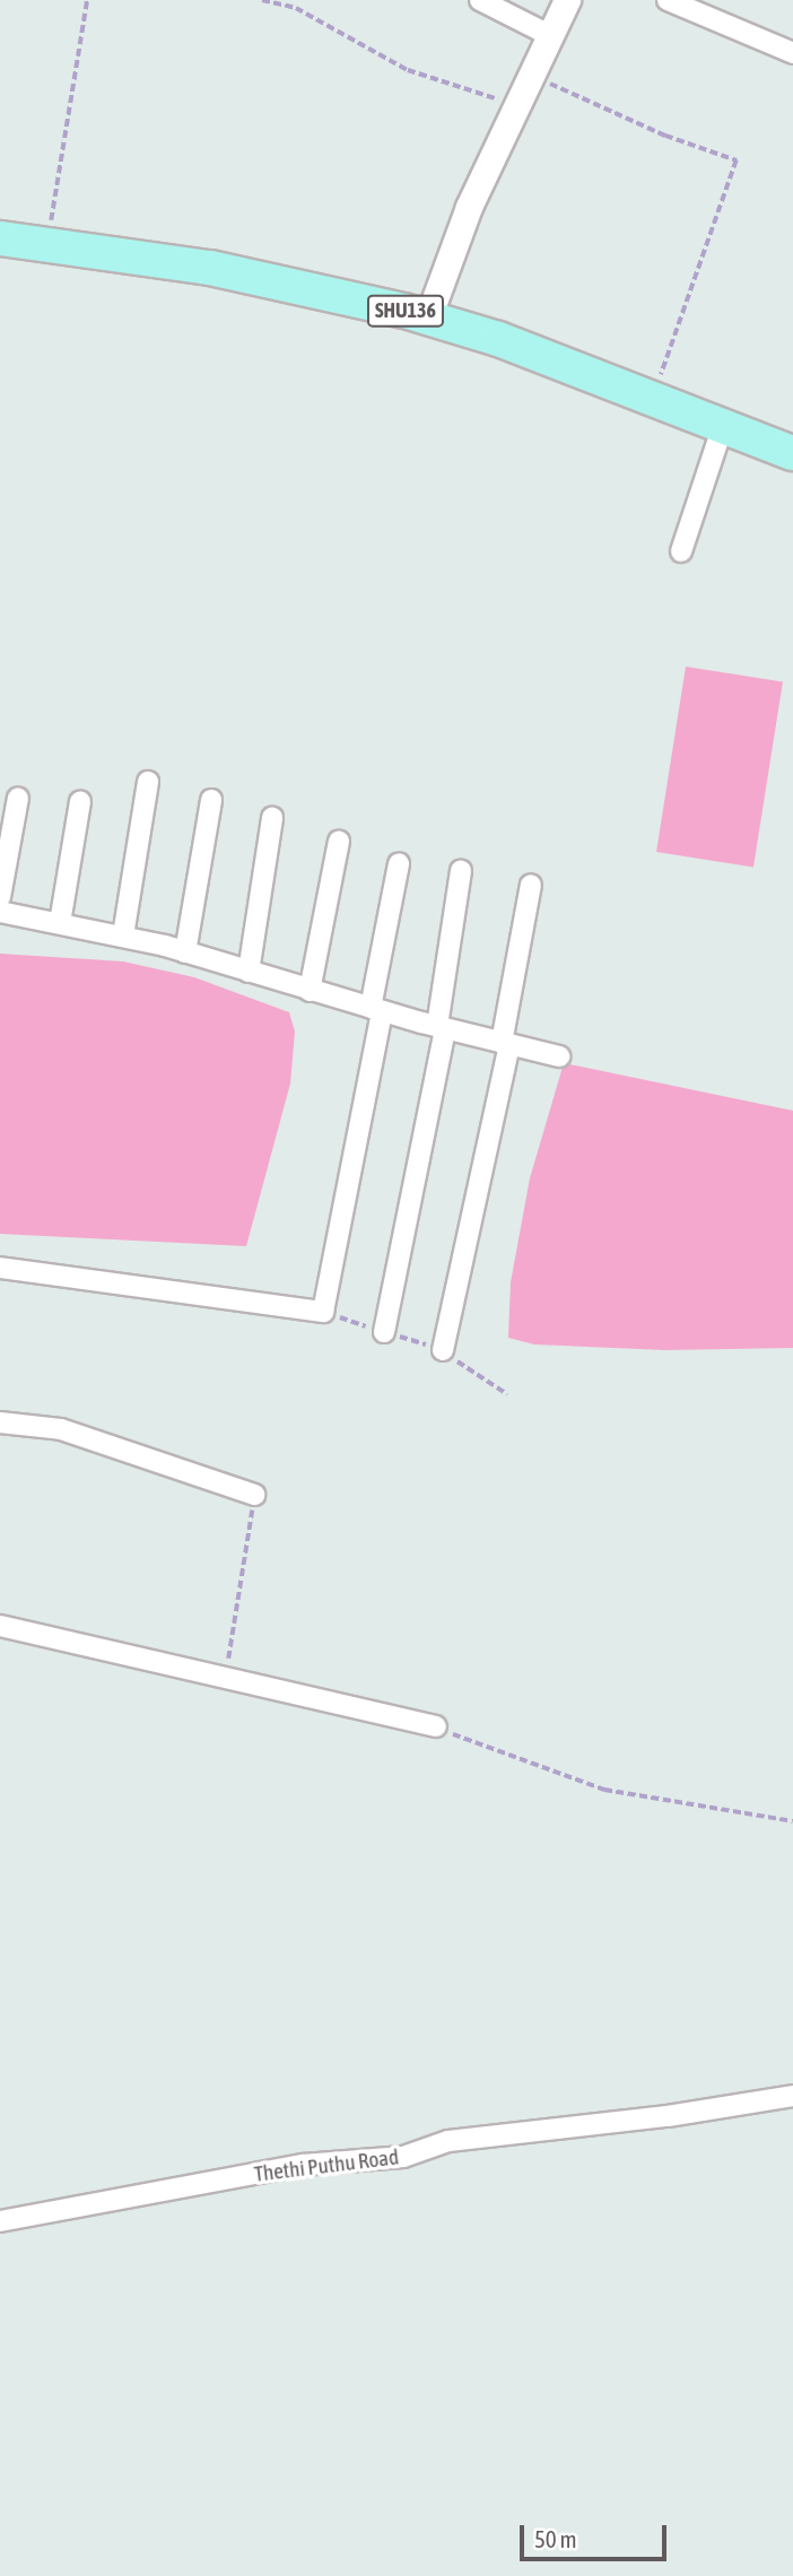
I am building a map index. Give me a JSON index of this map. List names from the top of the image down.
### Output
{
  "streets": {
    "main road": ["SHU136"],
    "street": ["Thethi Puthu Road"]
  },
  "scale_bar": "50 m"
}
